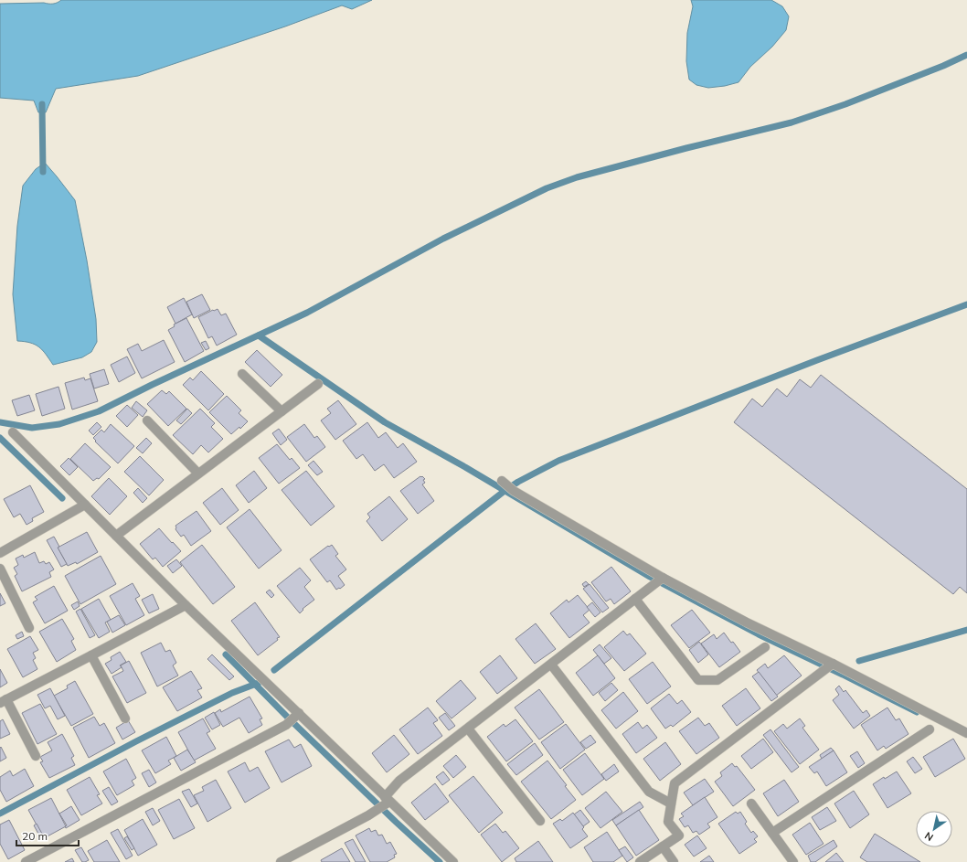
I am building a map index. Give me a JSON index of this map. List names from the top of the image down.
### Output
{
  "scale_bar": "20 m",
  "north": "bottom left"
}
